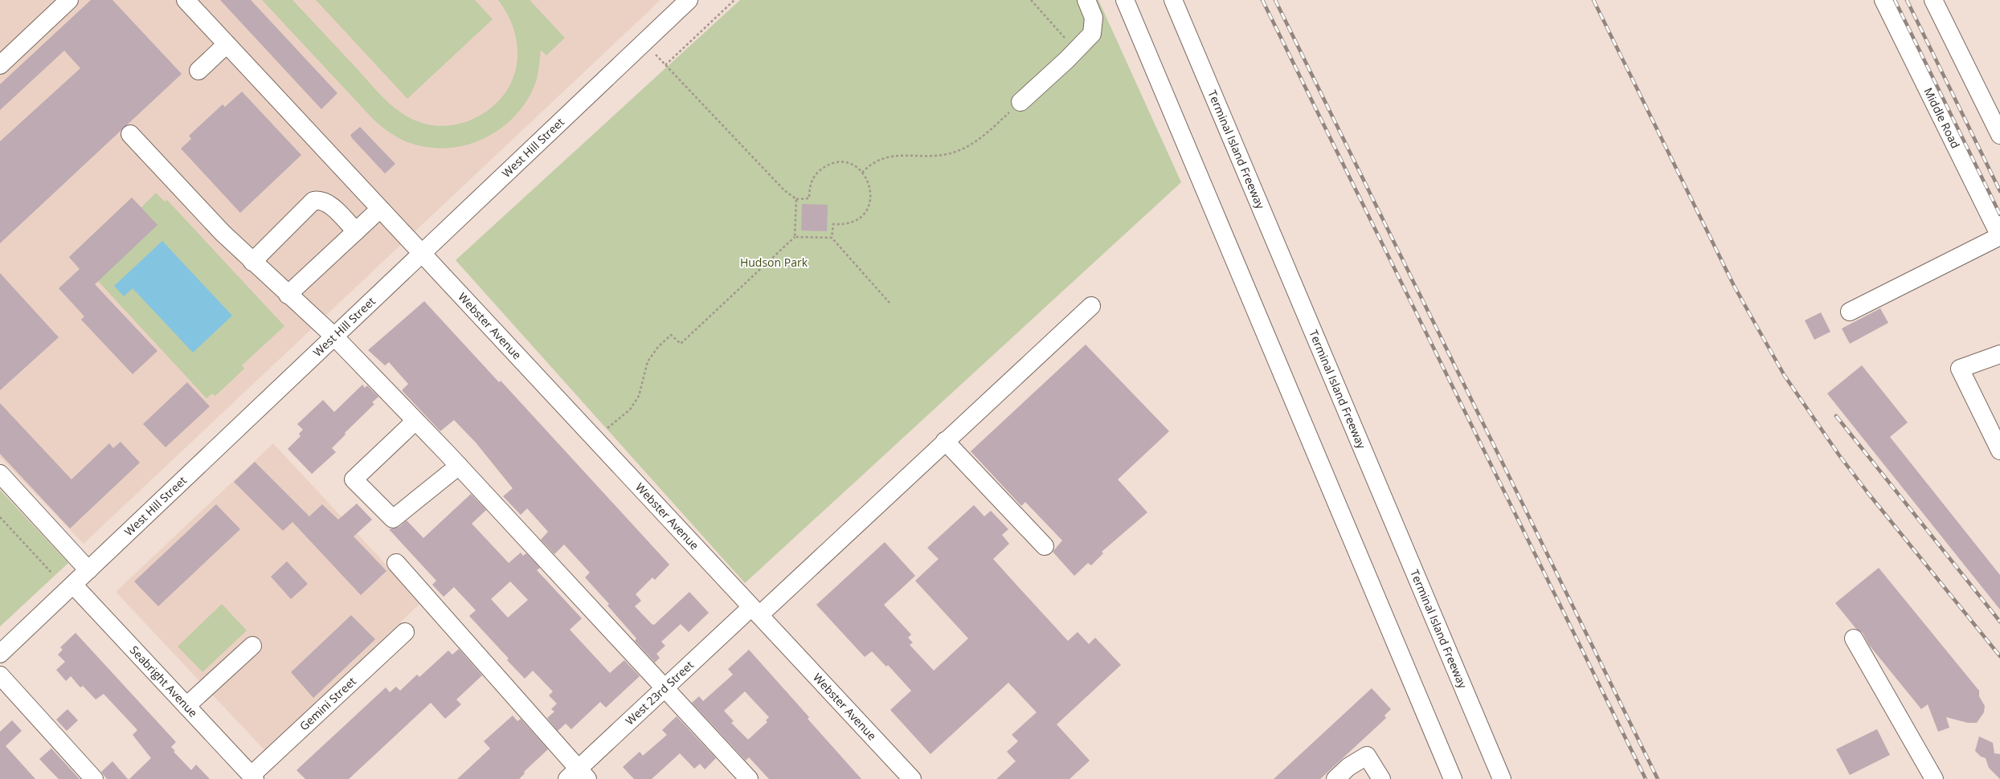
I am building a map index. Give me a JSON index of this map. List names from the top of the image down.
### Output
{
  "streets": {
    "main road": [
      "Middle Road",
      "West Hill Street",
      "Terminal Island Freeway",
      "Webster Avenue",
      "Seabright Avenue",
      "West 23rd Street",
      "Gemini Street"
    ]
  },
  "crossings": [
    ["West Hill Street", "Webster Avenue"],
    ["West Hill Street", "Seabright Avenue"],
    ["Webster Avenue", "West 23rd Street"],
    ["Seabright Avenue", "Gemini Street"]
  ],
  "parks": ["Hudson Park"]
}
